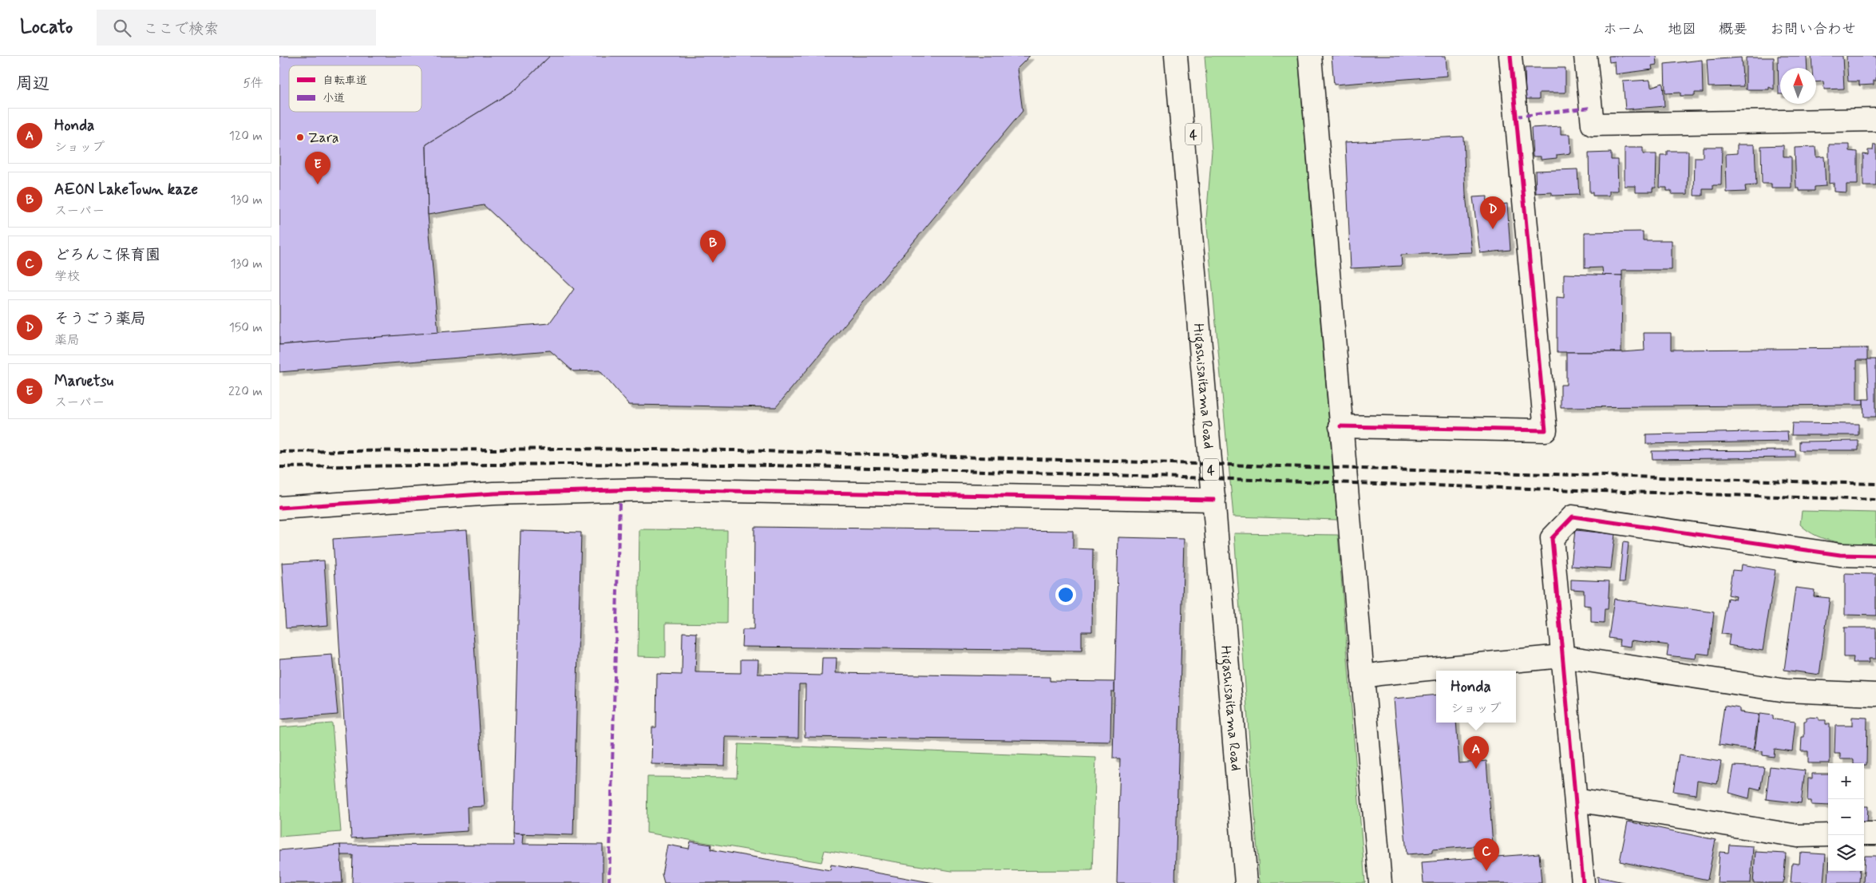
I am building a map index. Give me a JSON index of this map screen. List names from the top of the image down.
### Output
{
  "streets": {
    "main road": ["4", "Higashisaitama Road"]
  },
  "crossings": [
    ["4", "Higashisaitama Road"]
  ],
  "places": ["Zara"],
  "legend": ["自転車道", "小道"],
  "north": "top",
  "page": {
    "header": "Locato",
    "search": "ここで検索",
    "nav": [
      "ホーム",
      "地図",
      "概要",
      "お問い合わせ"
    ],
    "heading": ["周辺", "5件"],
    "list": [
      {
        "mark": "A",
        "name": "Honda",
        "note": "ショップ",
        "value": "120 m"
      },
      {
        "mark": "B",
        "name": "AEON LakeTown kaze",
        "note": "スーパー",
        "value": "130 m"
      },
      {
        "mark": "C",
        "name": "どろんこ保育園",
        "note": "学校",
        "value": "130 m"
      },
      {
        "mark": "D",
        "name": "そうごう薬局",
        "note": "薬局",
        "value": "150 m"
      },
      {
        "mark": "E",
        "name": "Maruetsu",
        "note": "スーパー",
        "value": "220 m"
      }
    ],
    "pins": [
      "E",
      "D",
      "B",
      "A",
      "C"
    ],
    "popup": ["Honda", "ショップ"],
    "map_buttons": ["+", "−"]
  }
}
